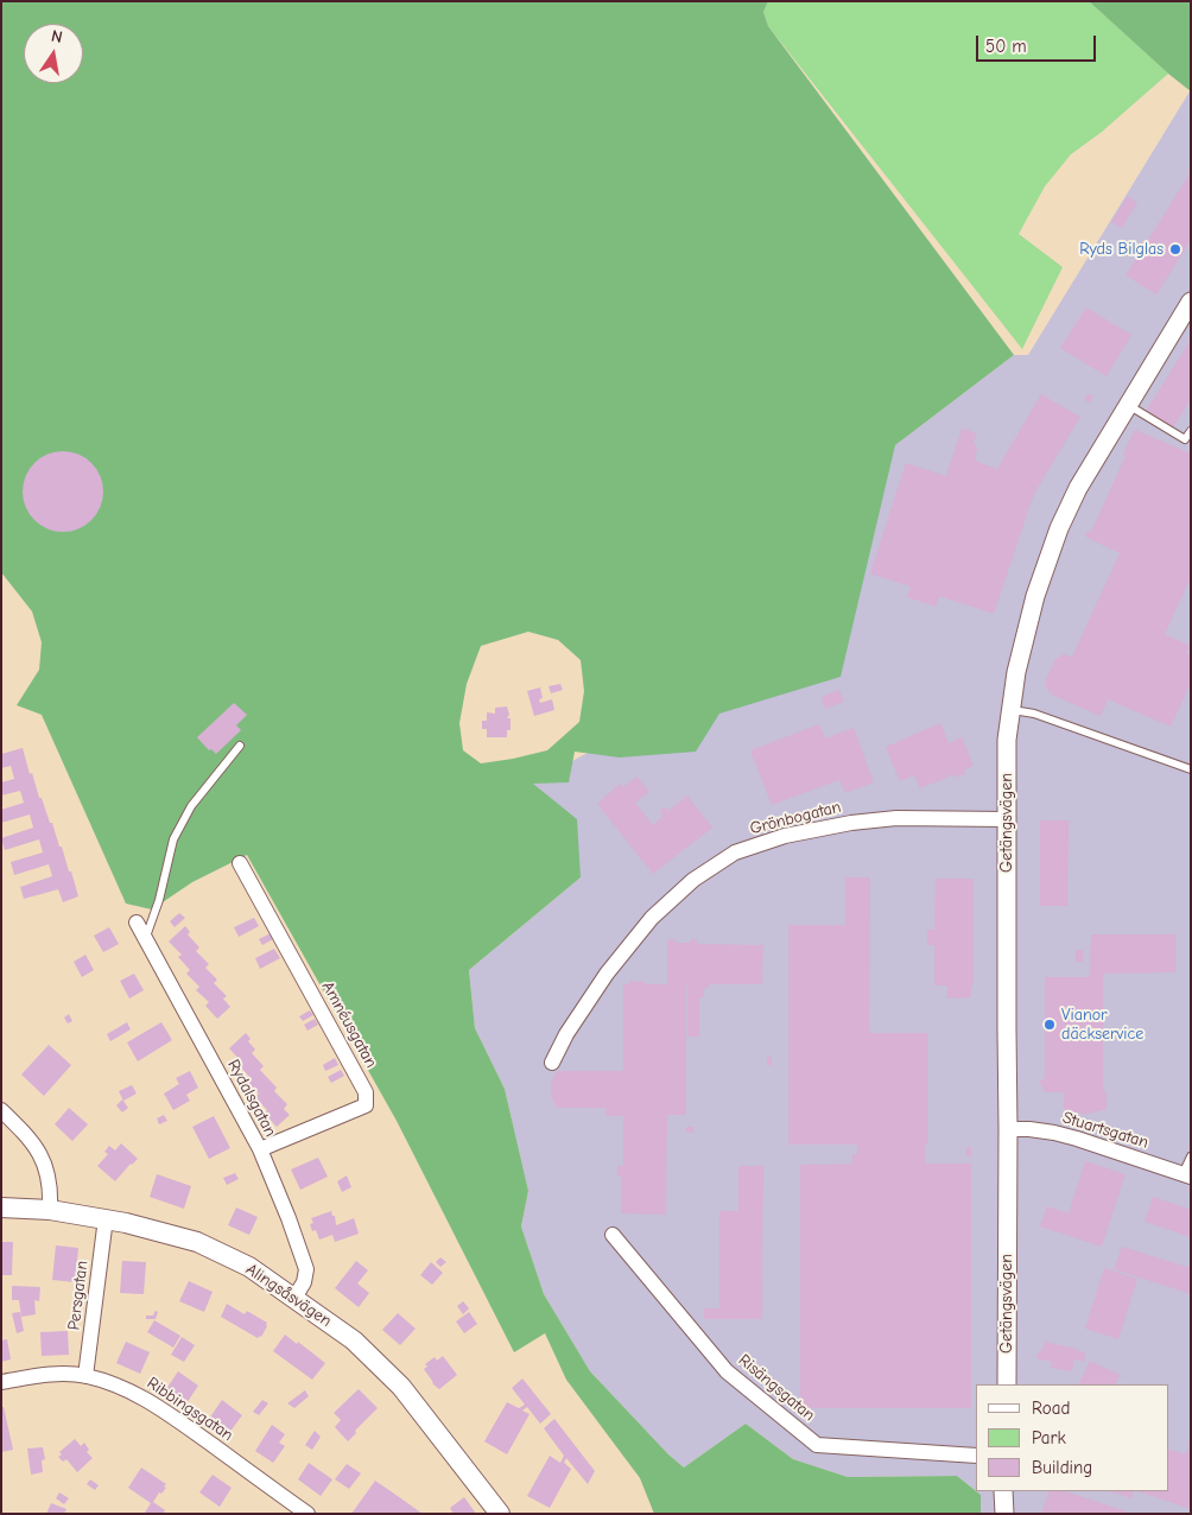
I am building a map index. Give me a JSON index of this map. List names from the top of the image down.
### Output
{
  "streets": {
    "main road": ["Alingsåsvägen"],
    "street": [
      "Grönbogatan",
      "Getängsvägen",
      "Amnéusgatan",
      "Rydalsgatan",
      "Stuartsgatan",
      "Persgatan",
      "Risängsgatan",
      "Ribbingsgatan"
    ]
  },
  "crossings": [
    ["Grönbogatan", "Getängsvägen"],
    ["Getängsvägen", "Stuartsgatan"],
    ["Amnéusgatan", "Rydalsgatan"],
    ["Rydalsgatan", "Alingsåsvägen"],
    ["Persgatan", "Alingsåsvägen"],
    ["Persgatan", "Ribbingsgatan"]
  ],
  "places": ["Ryds Bilglas", "Vianor däckservice"],
  "legend": ["Road", "Park", "Building"],
  "scale_bar": "50 m",
  "north": "top"
}
